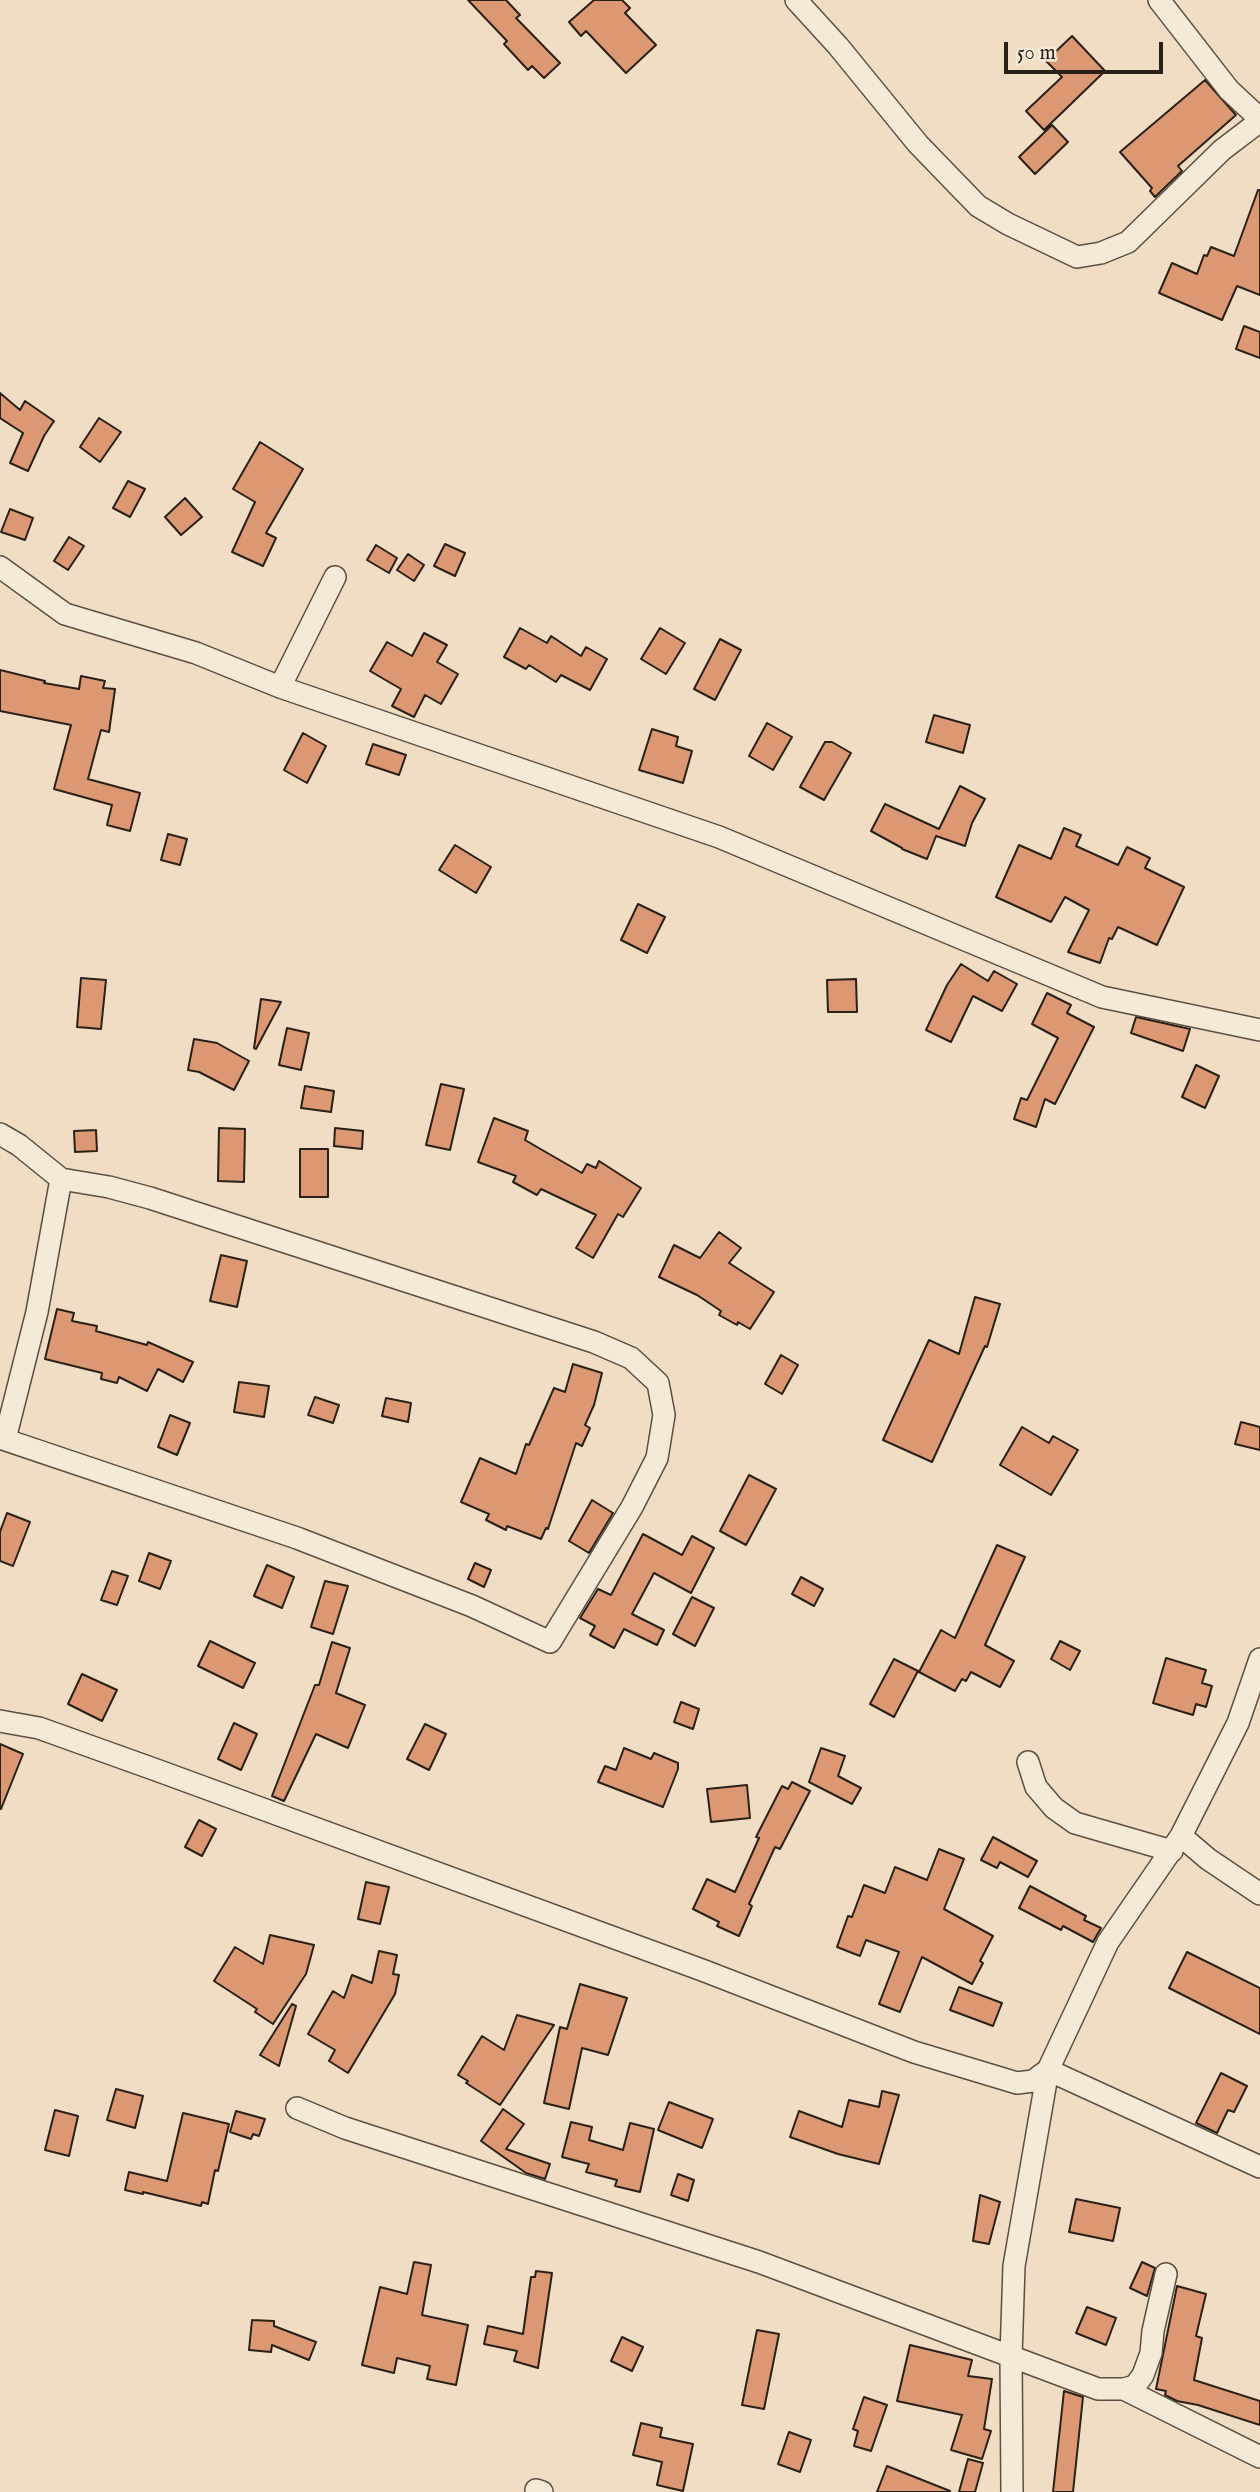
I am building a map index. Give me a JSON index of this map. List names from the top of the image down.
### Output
{
  "scale_bar": "50 m"
}
